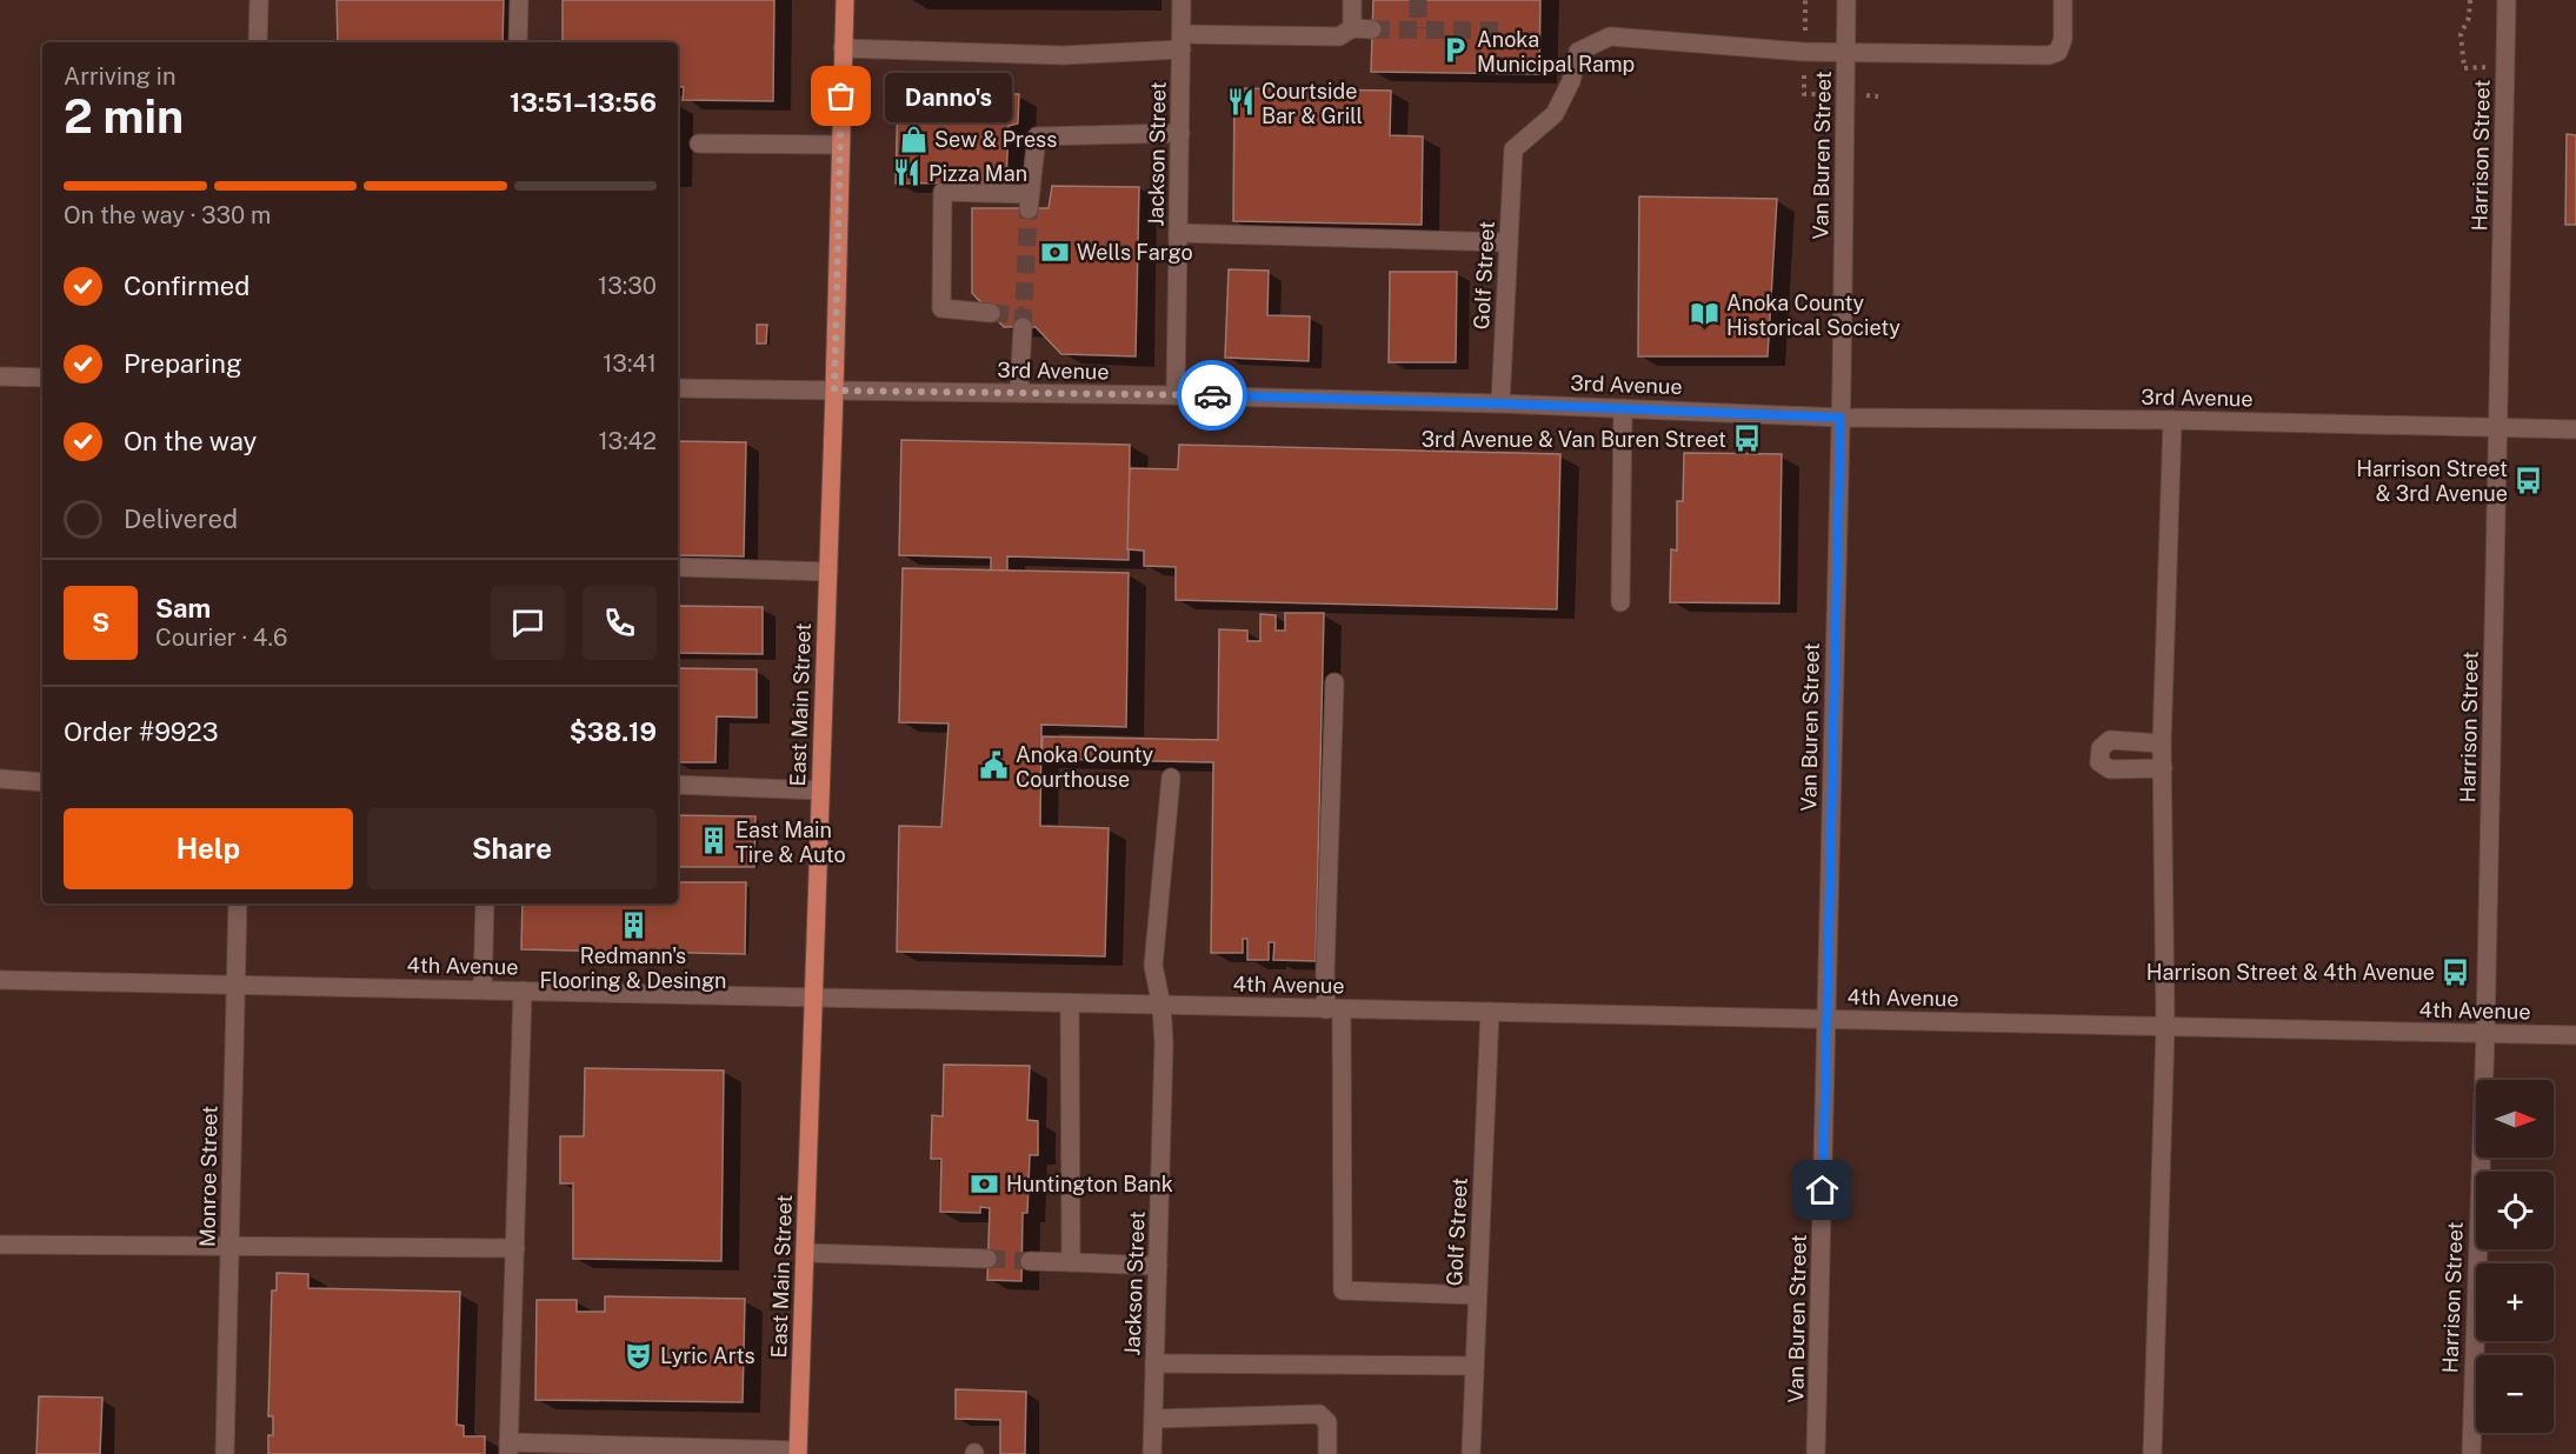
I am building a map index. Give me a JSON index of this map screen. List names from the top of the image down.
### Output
{
  "streets": {
    "main road": ["East Main Street"],
    "street": [
      "Jackson Street",
      "Van Buren Street",
      "Harrison Street",
      "Golf Street",
      "3rd Avenue",
      "4th Avenue",
      "Monroe Street"
    ]
  },
  "crossings": [
    ["Jackson Street", "3rd Avenue"],
    ["Jackson Street", "4th Avenue"],
    ["Van Buren Street", "Golf Street"],
    ["Van Buren Street", "3rd Avenue"],
    ["Van Buren Street", "4th Avenue"],
    ["Harrison Street", "3rd Avenue"],
    ["Harrison Street", "4th Avenue"],
    ["Golf Street", "3rd Avenue"],
    ["Golf Street", "4th Avenue"],
    ["3rd Avenue", "East Main Street"],
    ["East Main Street", "4th Avenue"],
    ["4th Avenue", "Monroe Street"]
  ],
  "places": {
    "parking": ["Anoka Municipal Ramp"],
    "other": ["Danno's"],
    "restaurant": ["Courtside Bar & Grill", "Pizza Man"],
    "shop": ["Sew & Press"],
    "bank": ["Wells Fargo", "Huntington Bank"],
    "library": ["Anoka County Historical Society"],
    "bus stop": ["3rd Avenue & Van Buren Street", "Harrison Street & 3rd Avenue", "Harrison Street & 4th Avenue"],
    "public building": ["Anoka County Courthouse"],
    "building": ["East Main Tire & Auto", "Redmann's Flooring & Desingn"],
    "theatre": ["Lyric Arts"]
  },
  "north": "right",
  "page": {
    "heading": ["2 min", "Arriving in", "13:51–13:56"],
    "panel": [
      "Sam",
      "Courier · 4.6",
      "Order #9923",
      "$38.19"
    ],
    "bubble": "Danno's",
    "bar": "On the way · 330 m",
    "list": [
      ["Confirmed", "13:30"],
      ["Preparing", "13:41"],
      ["On the way", "13:42"],
      "Delivered"
    ],
    "round": "S",
    "buttons": ["Help", "Share"],
    "map_buttons": ["+", "−"]
  }
}
